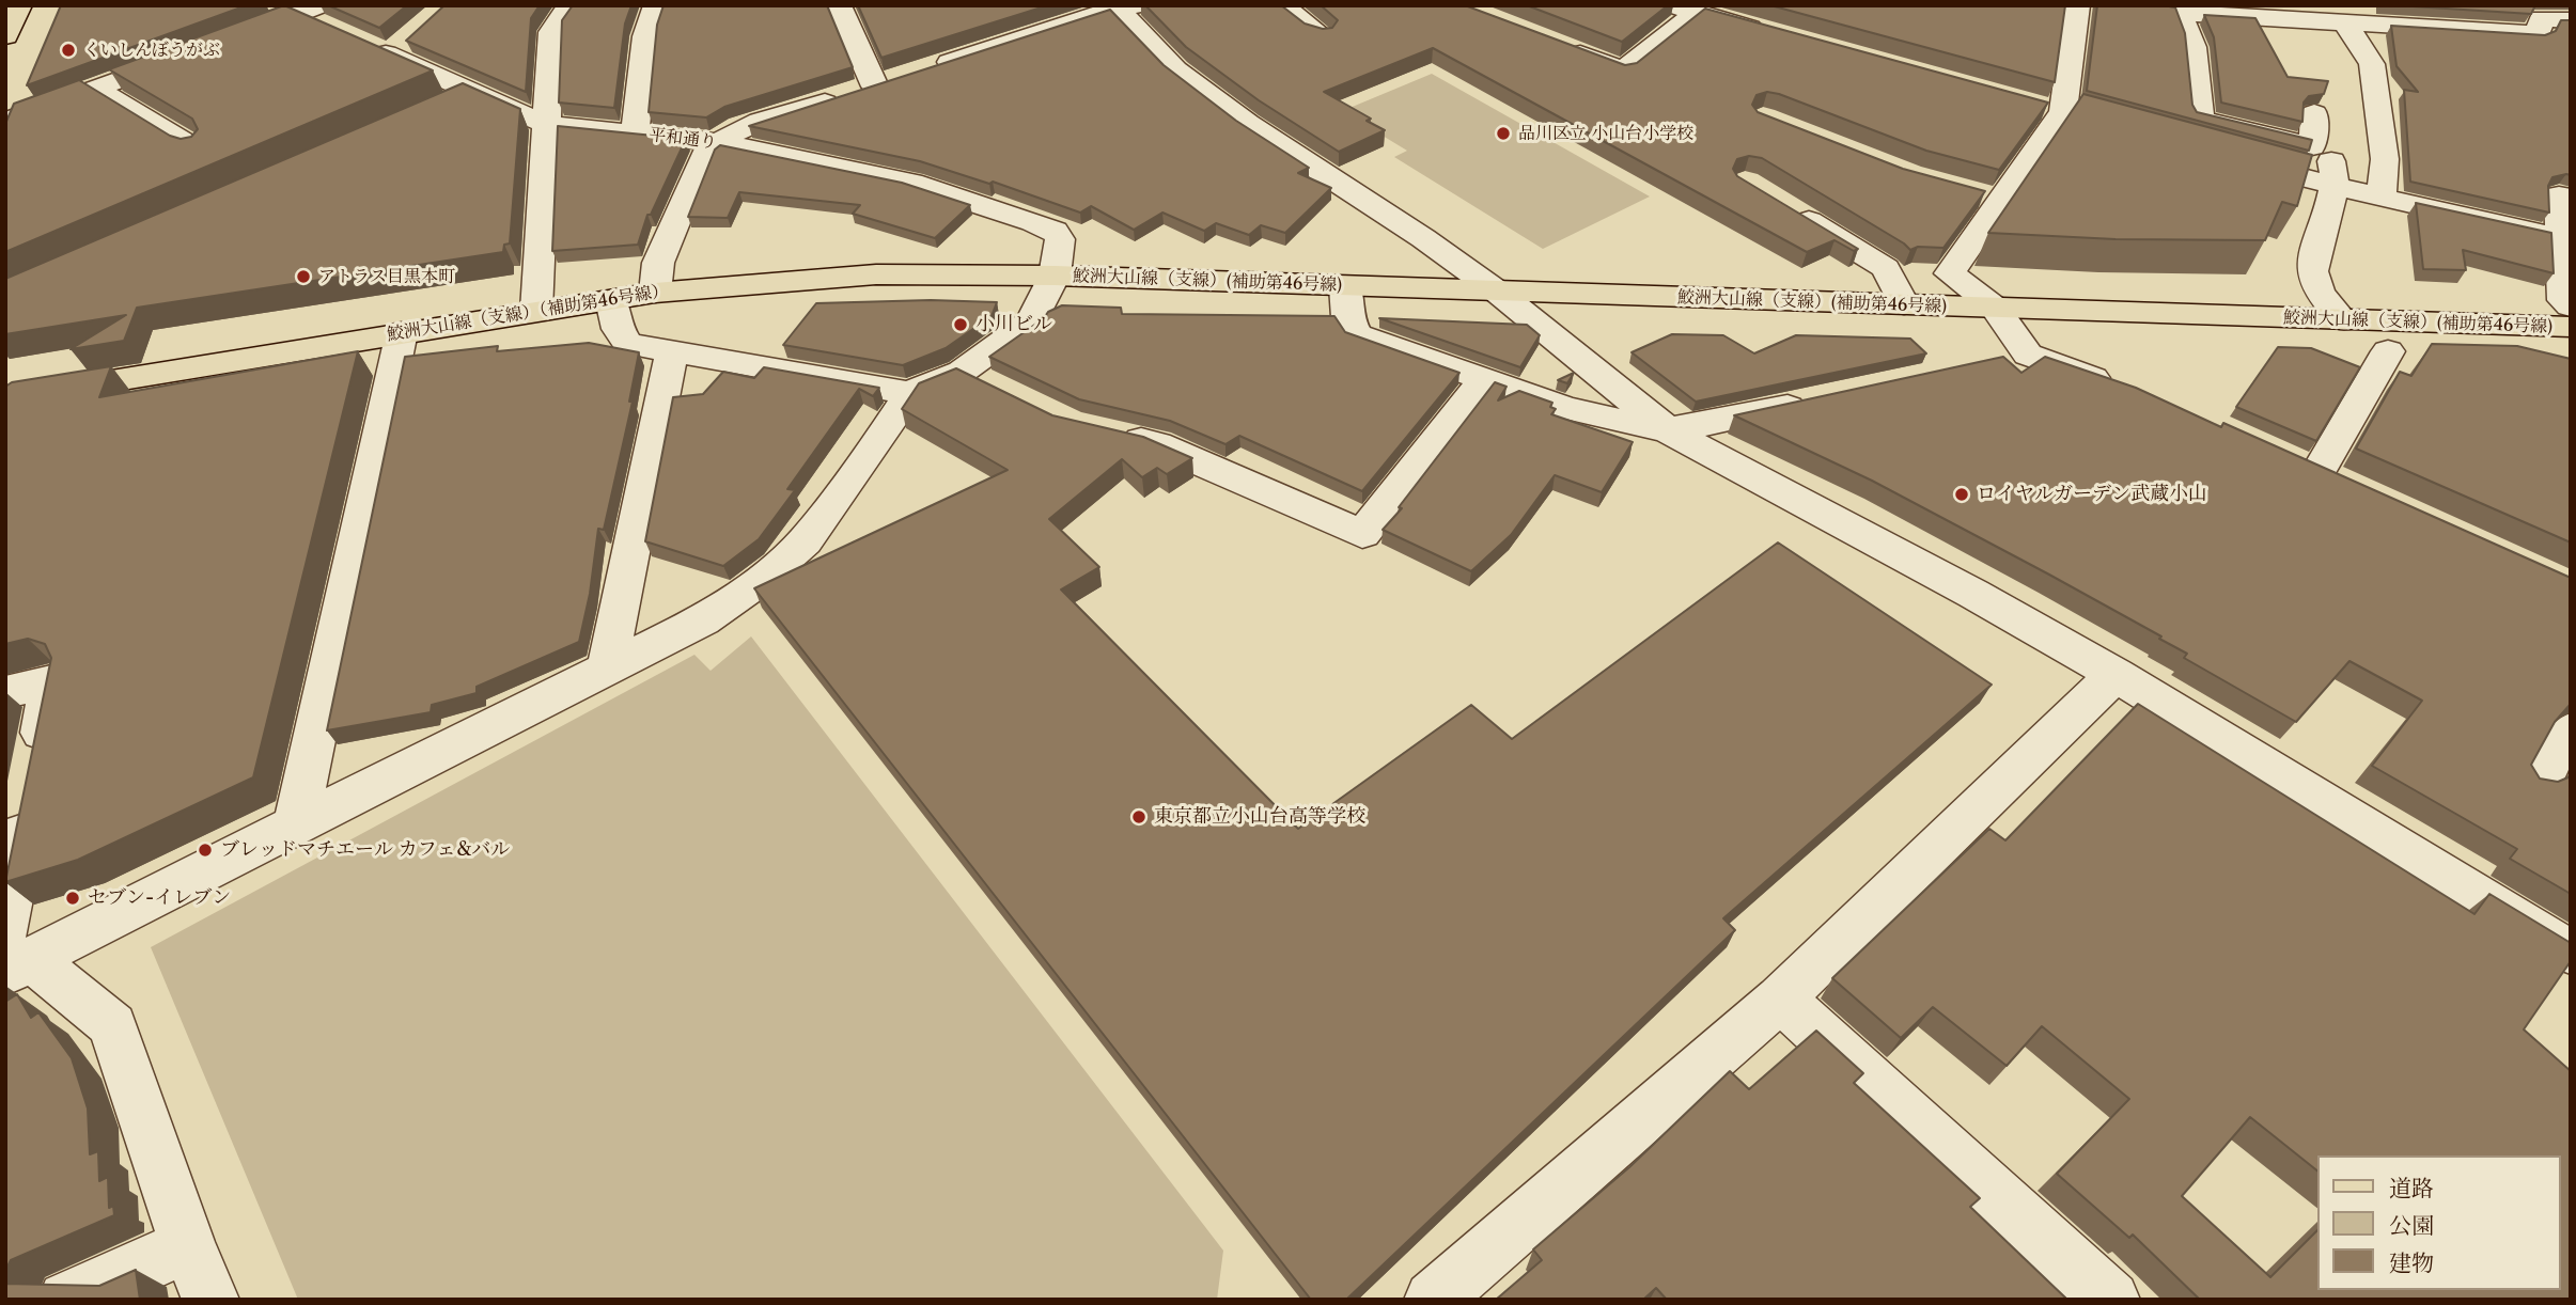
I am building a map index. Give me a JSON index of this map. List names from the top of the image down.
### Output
{
  "streets": {
    "main road": ["鮫洲大山線（支線）(補助第46号線)", "鮫洲大山線（支線）（補助第46号線）"],
    "street": ["平和通り"]
  },
  "crossings": [
    ["平和通り", "鮫洲大山線（支線）(補助第46号線)"],
    ["平和通り", "鮫洲大山線（支線）（補助第46号線）"],
    ["鮫洲大山線（支線）(補助第46号線)", "鮫洲大山線（支線）（補助第46号線）"]
  ],
  "places": [
    "くいしんぼうがぶ",
    "品川区立 小山台小学校",
    "アトラス目黒本町",
    "小川ビル",
    "ロイヤルガーデン武蔵小山",
    "東京都立小山台高等学校",
    "ブレッドマチエール カフェ&バル",
    "セブン-イレブン"
  ],
  "legend": ["道路", "公園", "建物"]
}
